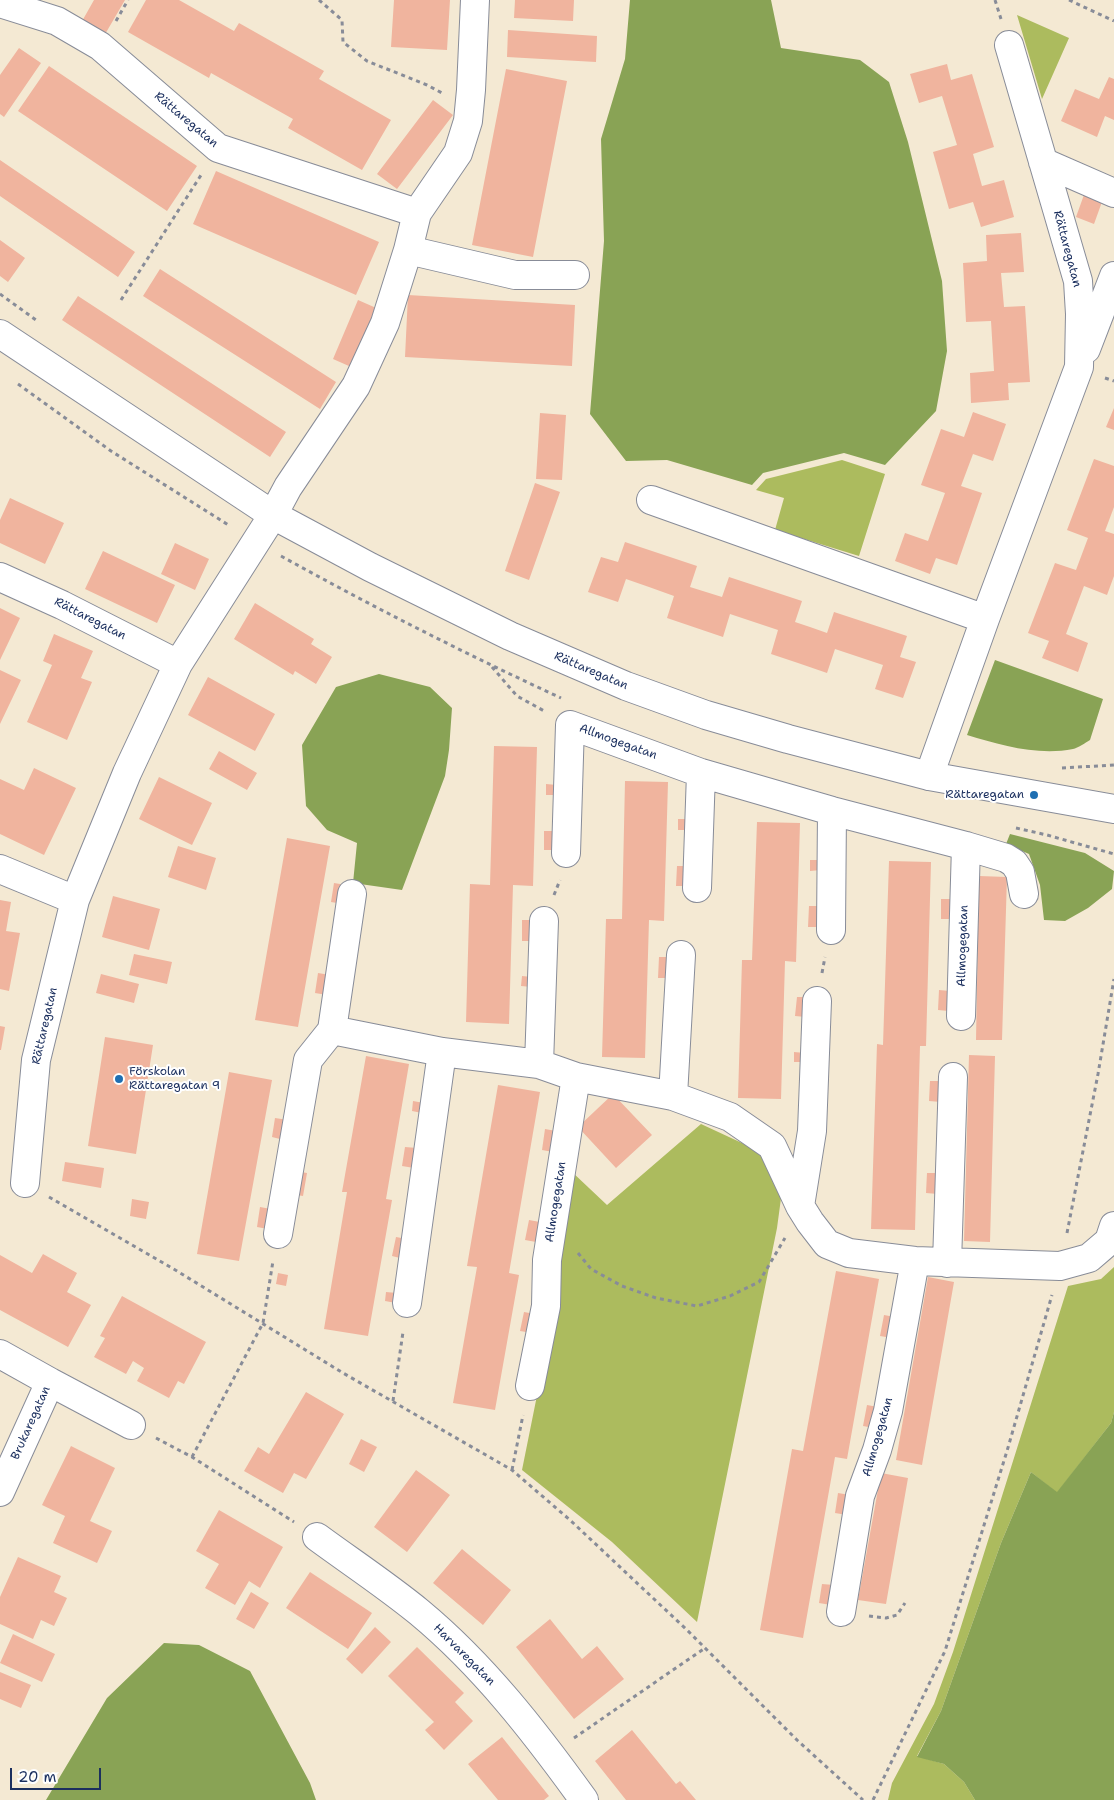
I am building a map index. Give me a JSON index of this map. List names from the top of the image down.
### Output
{
  "streets": {
    "street": [
      "Rättaregatan",
      "Allmogegatan",
      "Brukaregatan",
      "Harvaregatan"
    ]
  },
  "places": ["Rättaregatan", "Förskolan Rättaregatan 9"],
  "scale_bar": "20 m"
}
